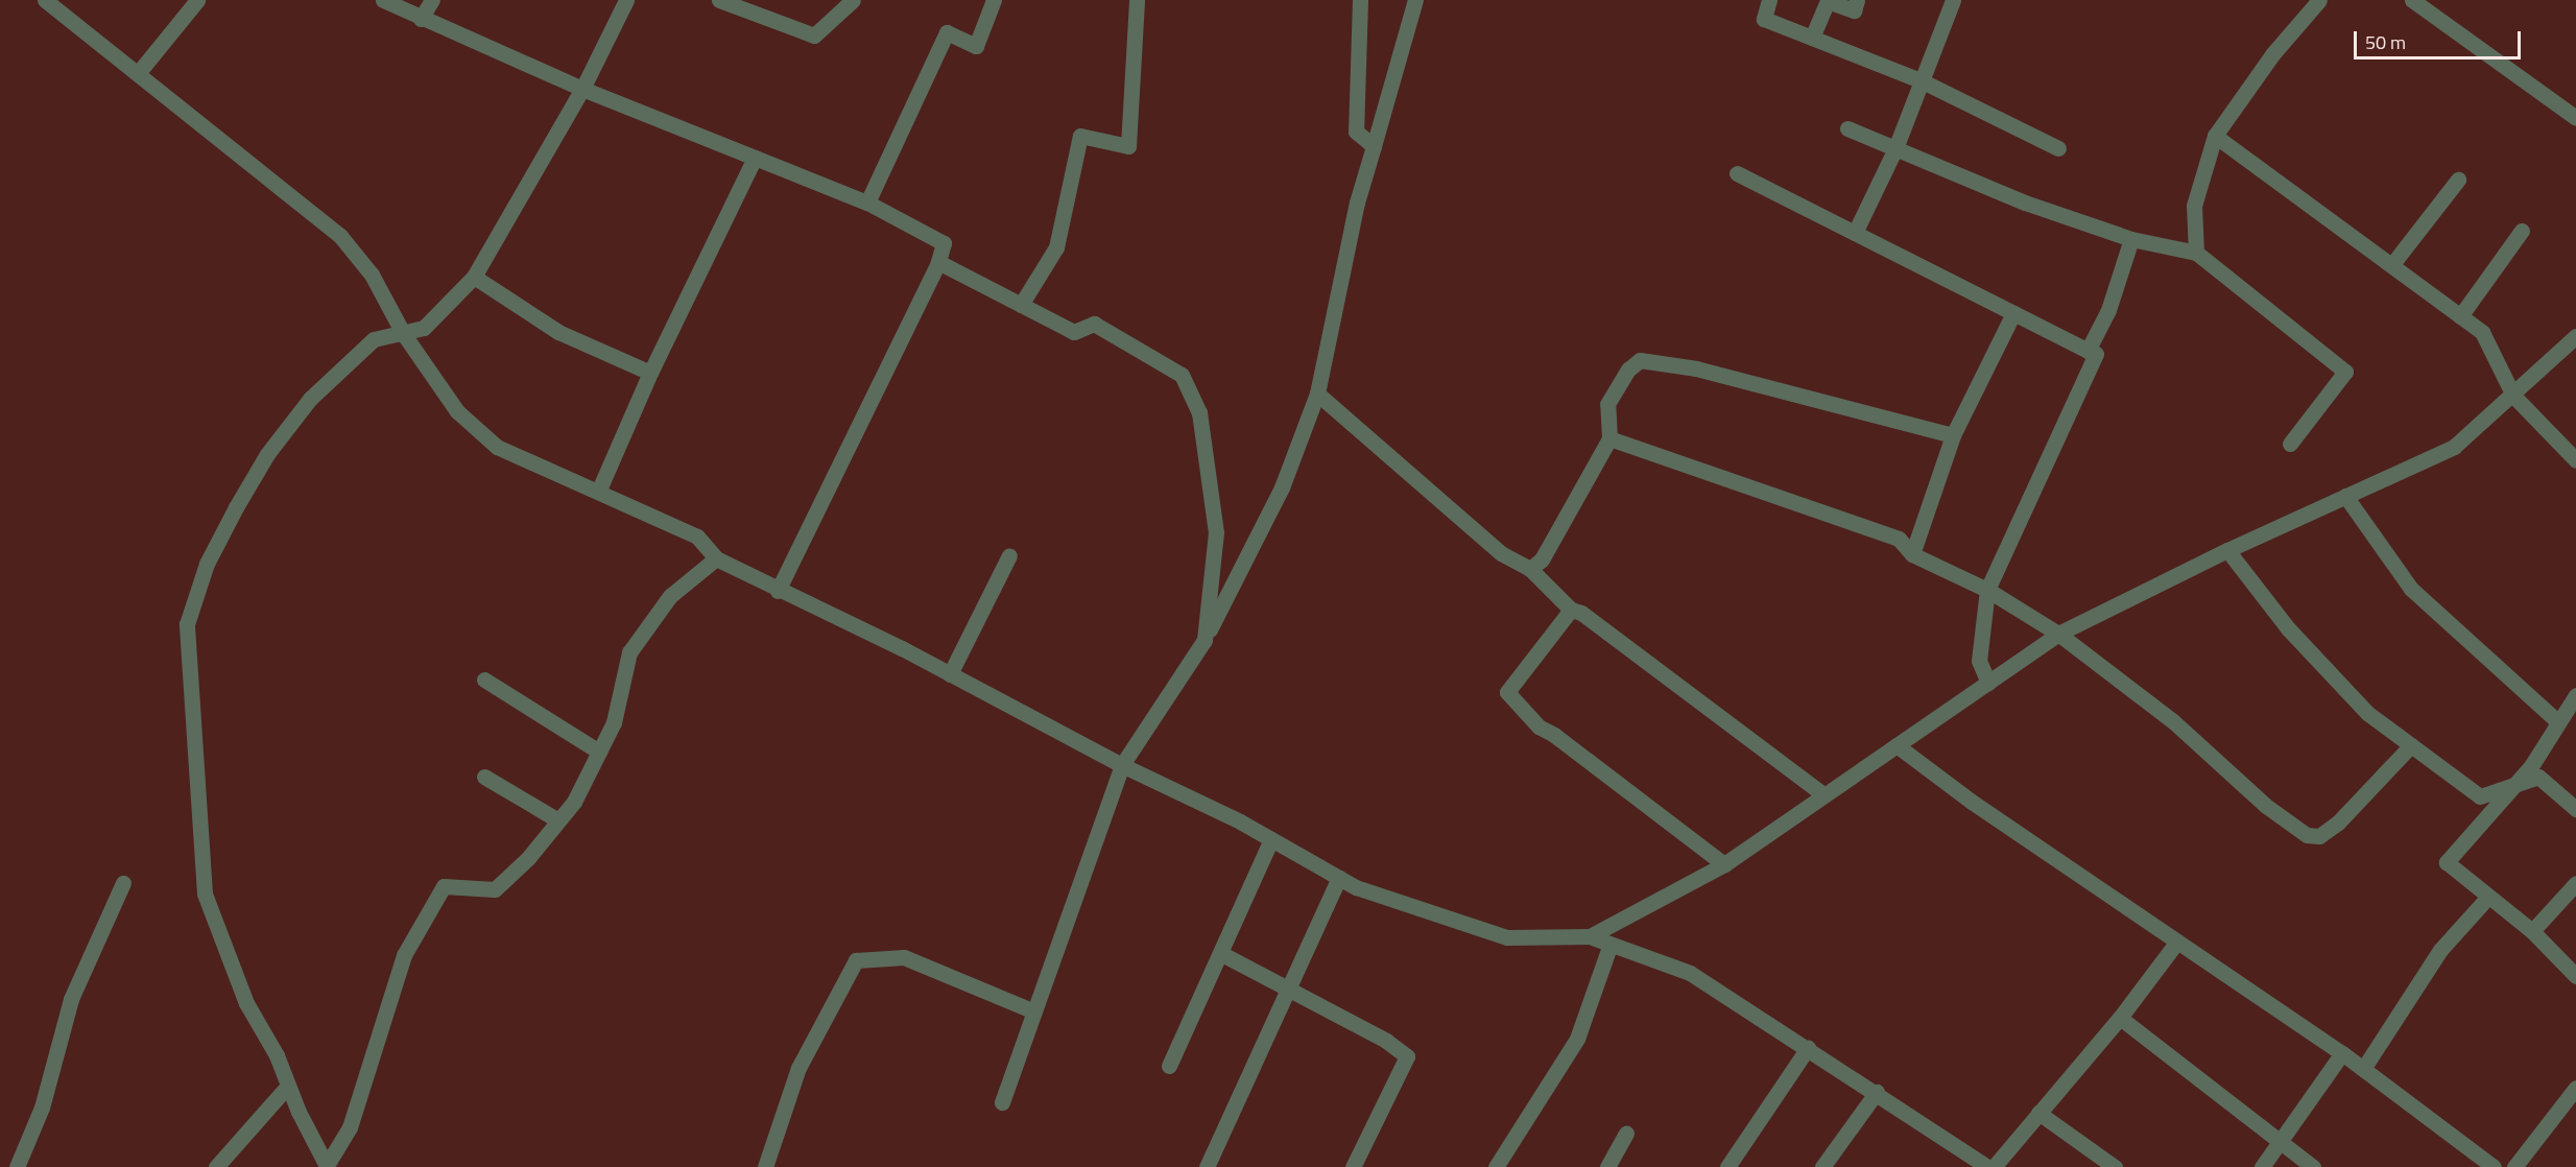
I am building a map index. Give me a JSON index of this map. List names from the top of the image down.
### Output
{
  "scale_bar": "50 m"
}
